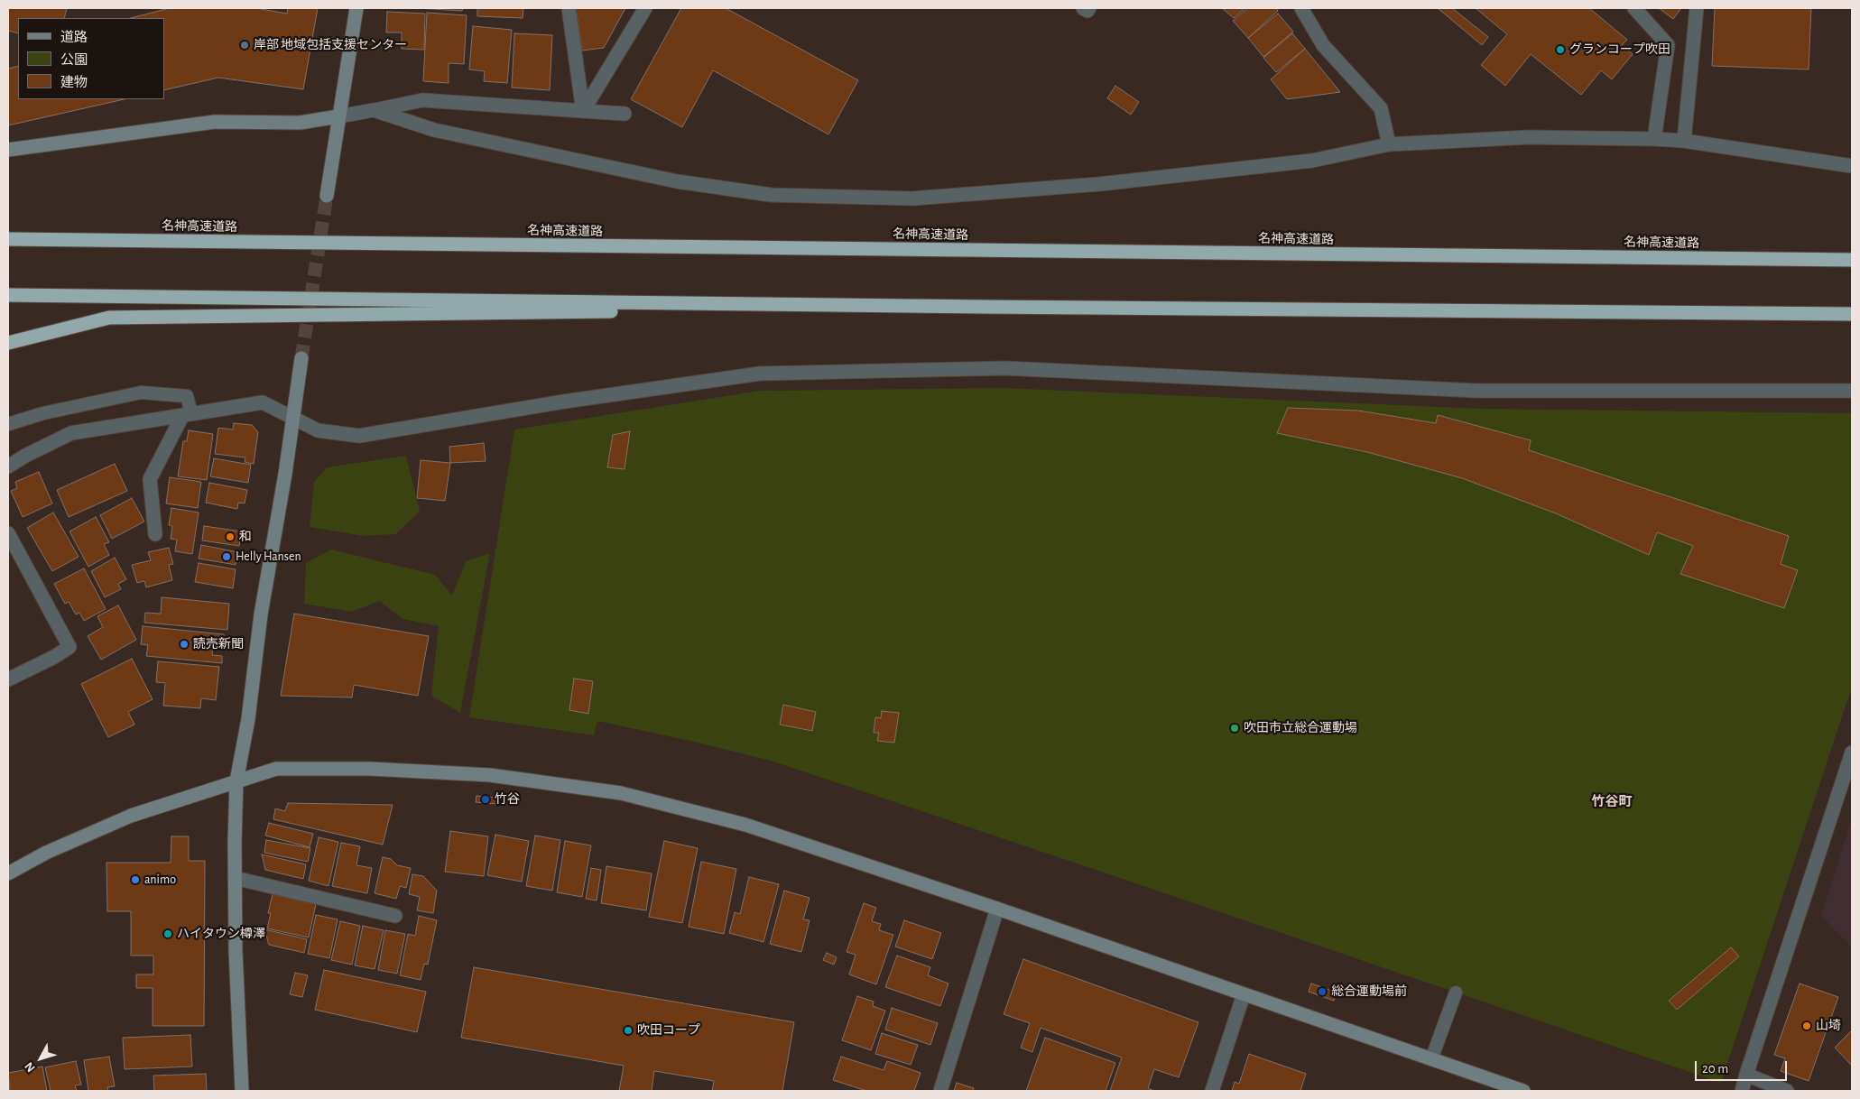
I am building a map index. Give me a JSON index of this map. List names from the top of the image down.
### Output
{
  "streets": {
    "highway": ["名神高速道路"]
  },
  "districts": ["竹谷町"],
  "places": [
    "岸部 地域包括支援センター",
    "グランコープ吹田",
    "和",
    "Helly Hansen",
    "読売新聞",
    "吹田市立総合運動場",
    "竹谷",
    "animo",
    "ハイタウン樽澤",
    "総合運動場前",
    "山埼",
    "吹田コープ"
  ],
  "legend": ["道路", "公園", "建物"],
  "scale_bar": "20 m",
  "north": "bottom left"
}
